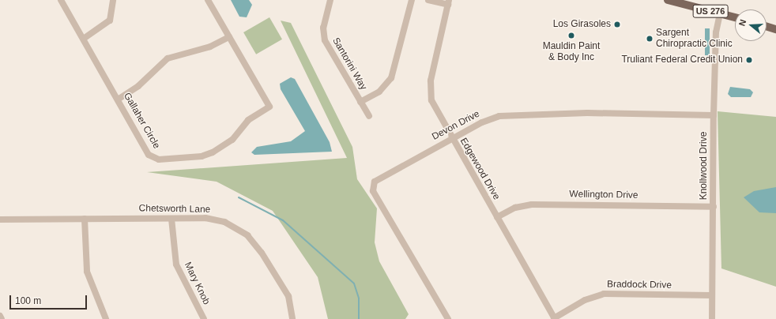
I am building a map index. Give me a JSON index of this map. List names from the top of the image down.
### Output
{
  "streets": {
    "main road": ["US 276"],
    "street": [
      "Santorini Way",
      "Gallaher Circle",
      "Devon Drive",
      "Knollwood Drive",
      "Edgewood Drive",
      "Wellington Drive",
      "Chetsworth Lane",
      "Mary Knob",
      "Braddock Drive"
    ]
  },
  "crossings": [
    ["US 276", "Knollwood Drive"],
    ["Devon Drive", "Knollwood Drive"],
    ["Devon Drive", "Edgewood Drive"],
    ["Knollwood Drive", "Wellington Drive"],
    ["Knollwood Drive", "Braddock Drive"],
    ["Edgewood Drive", "Wellington Drive"],
    ["Edgewood Drive", "Braddock Drive"],
    ["Chetsworth Lane", "Mary Knob"]
  ],
  "places": [
    "Los Girasoles",
    "Mauldin Paint & Body Inc",
    "Sargent Chiropractic Clinic",
    "Truliant Federal Credit Union"
  ],
  "scale_bar": "100 m",
  "north": "left"
}
